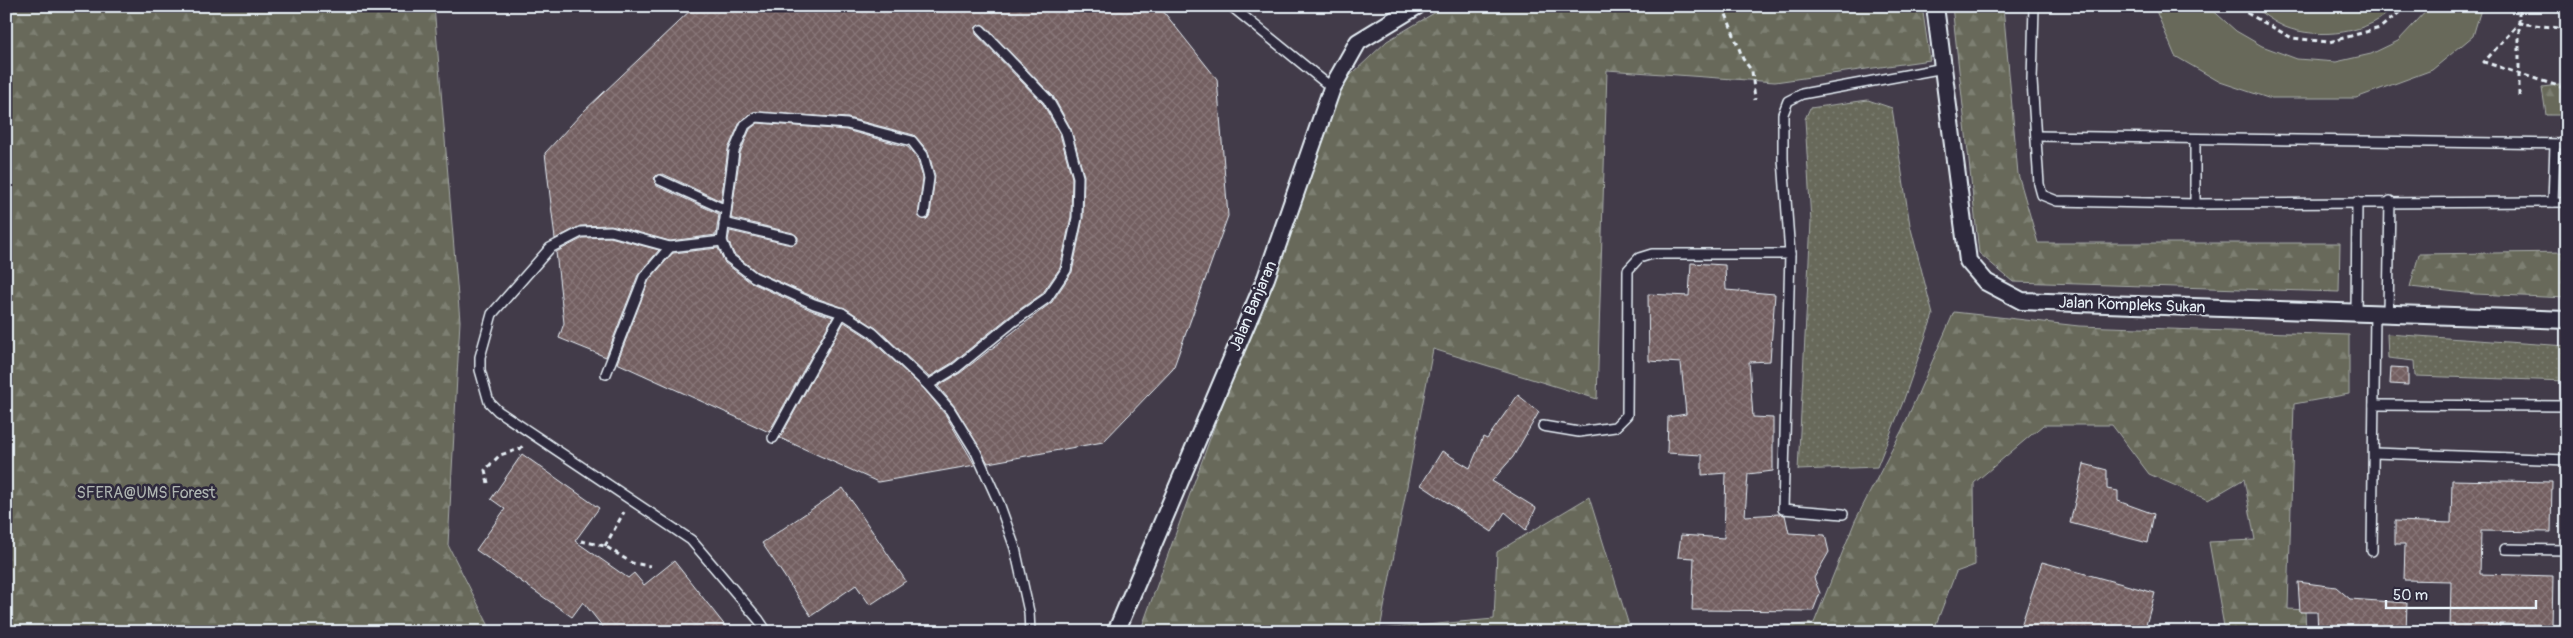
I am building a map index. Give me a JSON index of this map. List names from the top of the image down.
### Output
{
  "streets": {
    "street": ["Jalan Kompleks Sukan", "Jalan Banjaran"]
  },
  "parks": ["SFERA@UMS Forest"],
  "scale_bar": "50 m"
}
